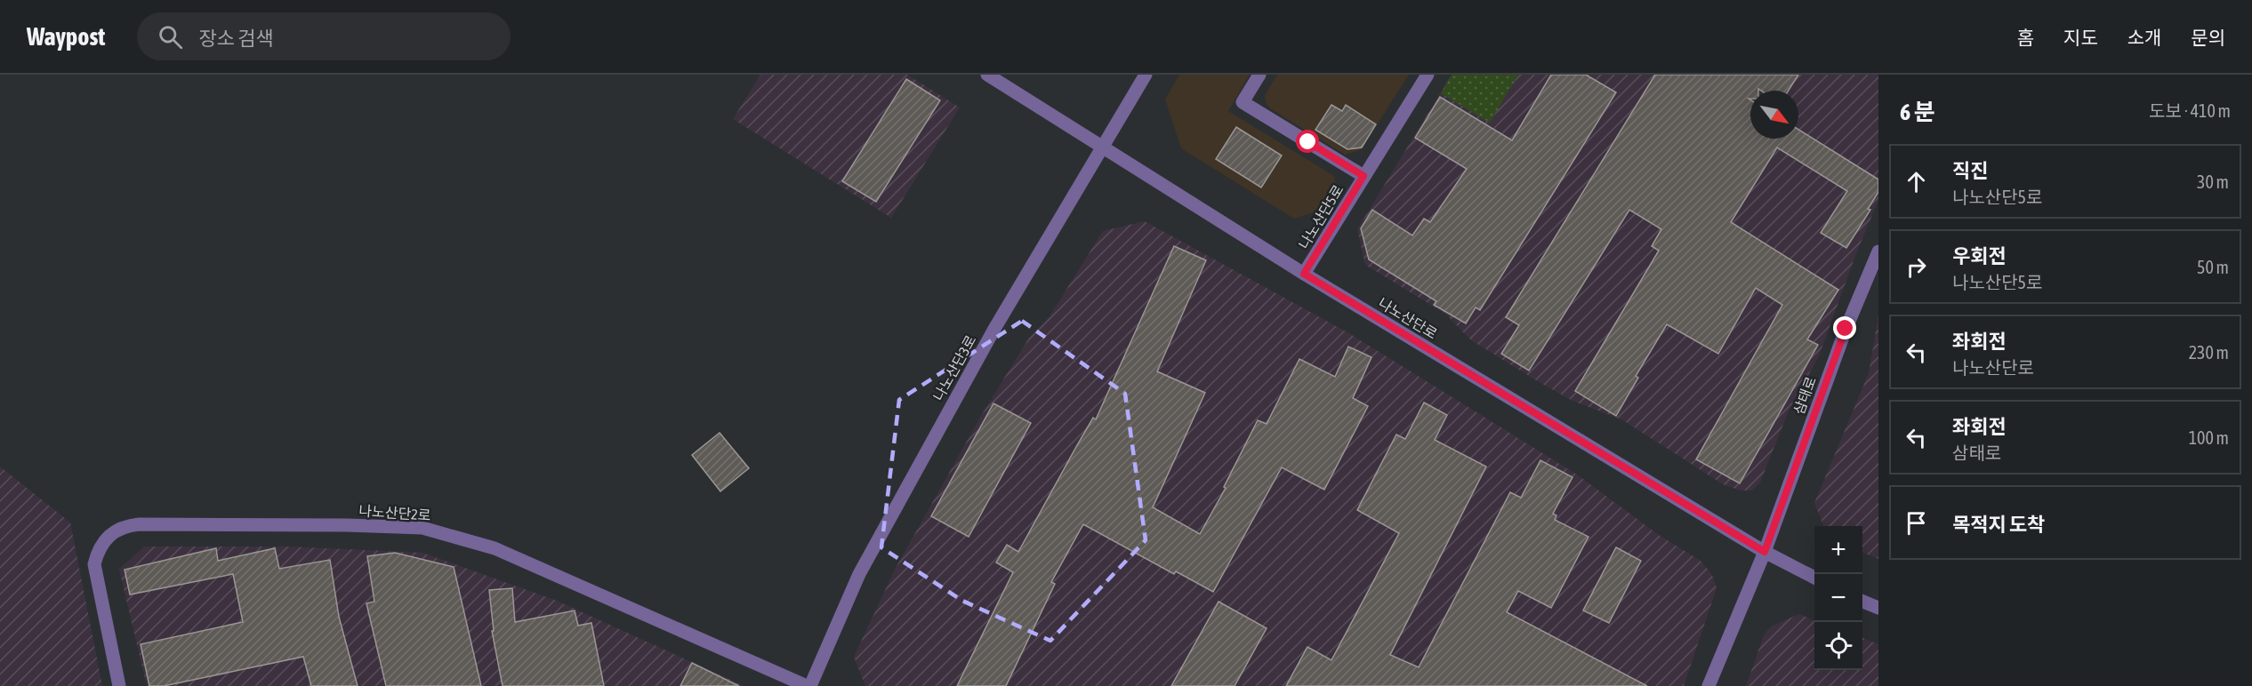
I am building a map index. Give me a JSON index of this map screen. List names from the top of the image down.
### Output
{
  "streets": {
    "street": [
      "나노산단5로",
      "나노산단로",
      "나노산단3로",
      "삼태로",
      "나노산단2로"
    ]
  },
  "crossings": [
    ["나노산단5로", "나노산단로"],
    ["나노산단로", "나노산단3로"],
    ["나노산단로", "삼태로"],
    ["나노산단3로", "나노산단2로"]
  ],
  "north": "bottom right",
  "page": {
    "header": "Waypost",
    "search": "장소 검색",
    "nav": [
      "홈",
      "지도",
      "소개",
      "문의"
    ],
    "heading": ["6 분", "도보 · 410 m"],
    "list": [
      ["직진", "나노산단5로", "30 m"],
      ["우회전", "나노산단5로", "50 m"],
      ["좌회전", "나노산단로", "230 m"],
      ["좌회전", "삼태로", "100 m"],
      "목적지 도착"
    ],
    "map_buttons": ["+", "−"]
  }
}
